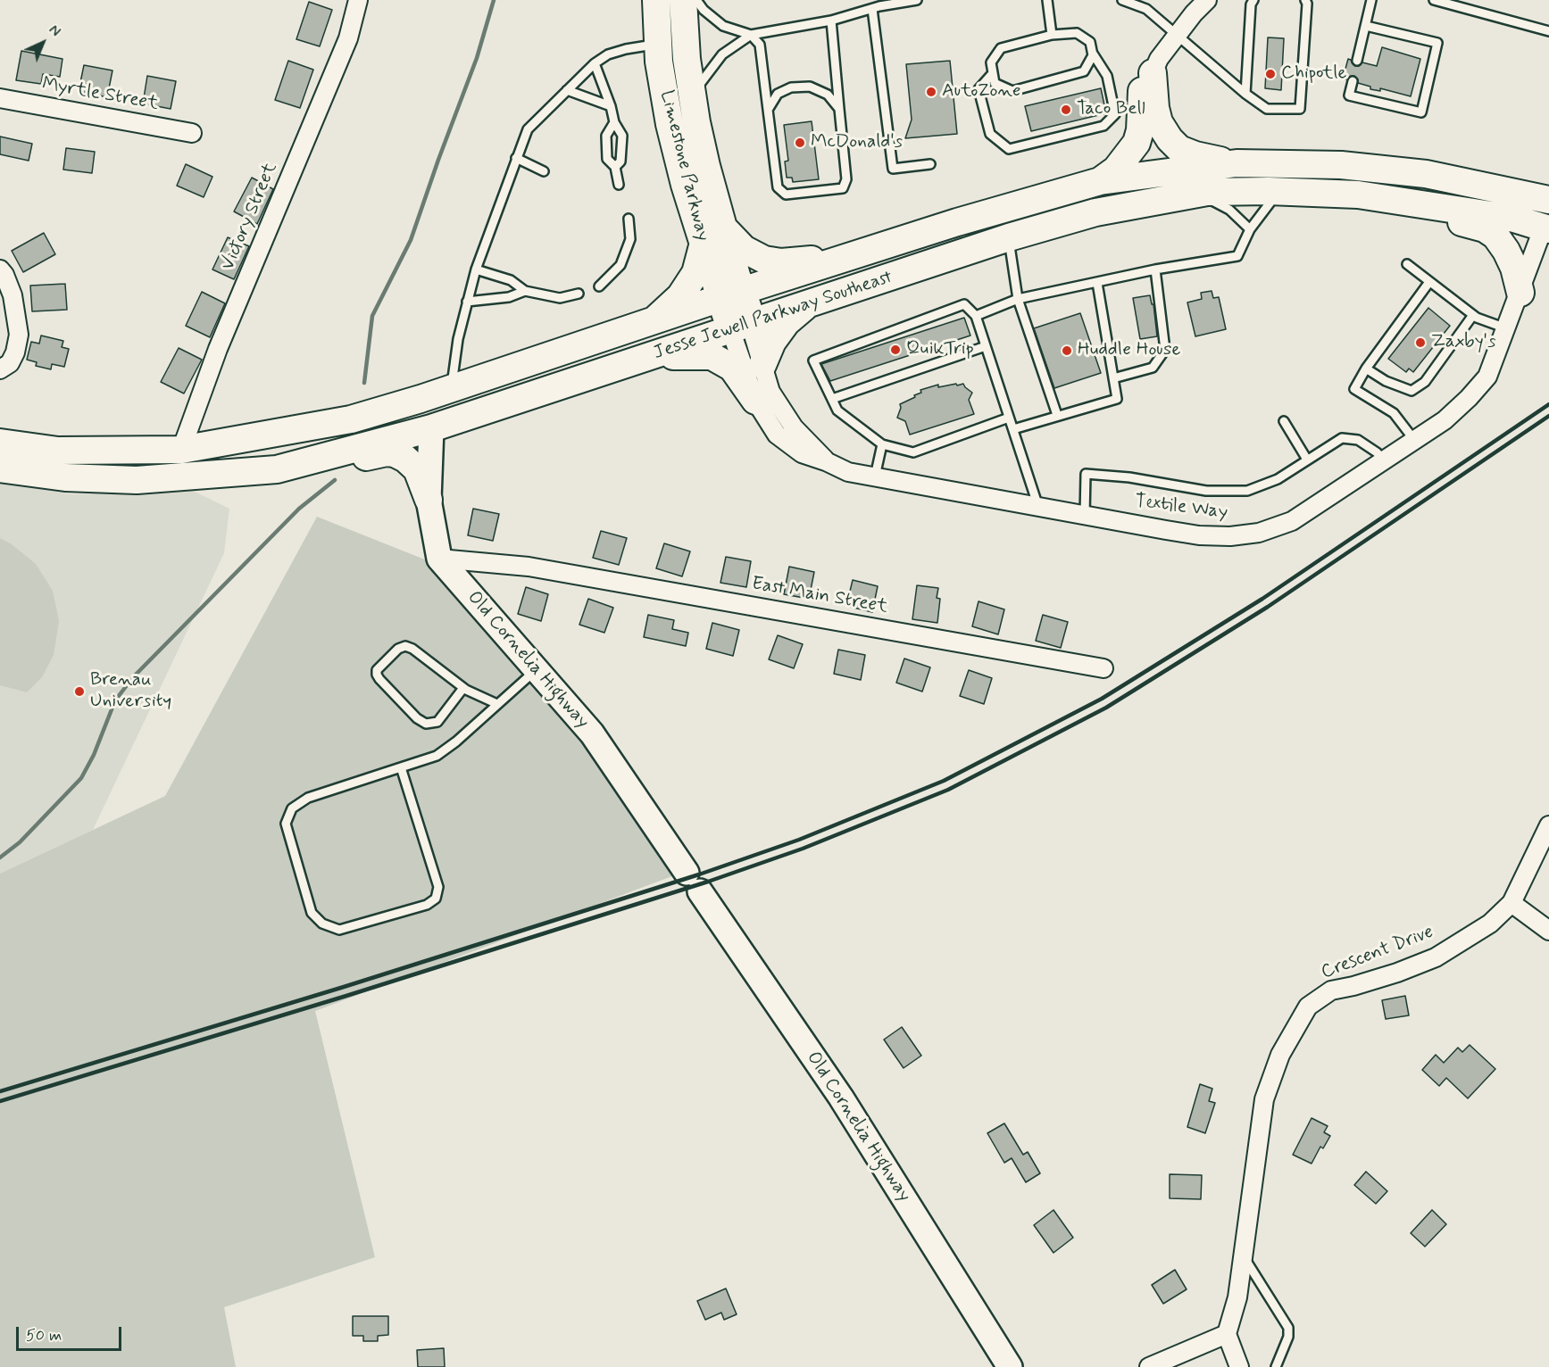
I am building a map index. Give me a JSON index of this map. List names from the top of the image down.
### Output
{
  "streets": {
    "main road": ["Limestone Parkway", "Jesse Jewell Parkway Southeast"],
    "street": [
      "Myrtle Street",
      "Victory Street",
      "Textile Way",
      "East Main Street",
      "Old Cornelia Highway",
      "Crescent Drive"
    ]
  },
  "crossings": [
    ["Limestone Parkway", "Jesse Jewell Parkway Southeast"],
    ["Limestone Parkway", "Textile Way"],
    ["Victory Street", "Jesse Jewell Parkway Southeast"],
    ["Jesse Jewell Parkway Southeast", "Textile Way"],
    ["East Main Street", "Old Cornelia Highway"]
  ],
  "places": [
    "Chipotle",
    "AutoZone",
    "Taco Bell",
    "McDonald's",
    "Zaxby's",
    "QuikTrip",
    "Huddle House",
    "Brenau University"
  ],
  "scale_bar": "50 m",
  "north": "top right"
}
